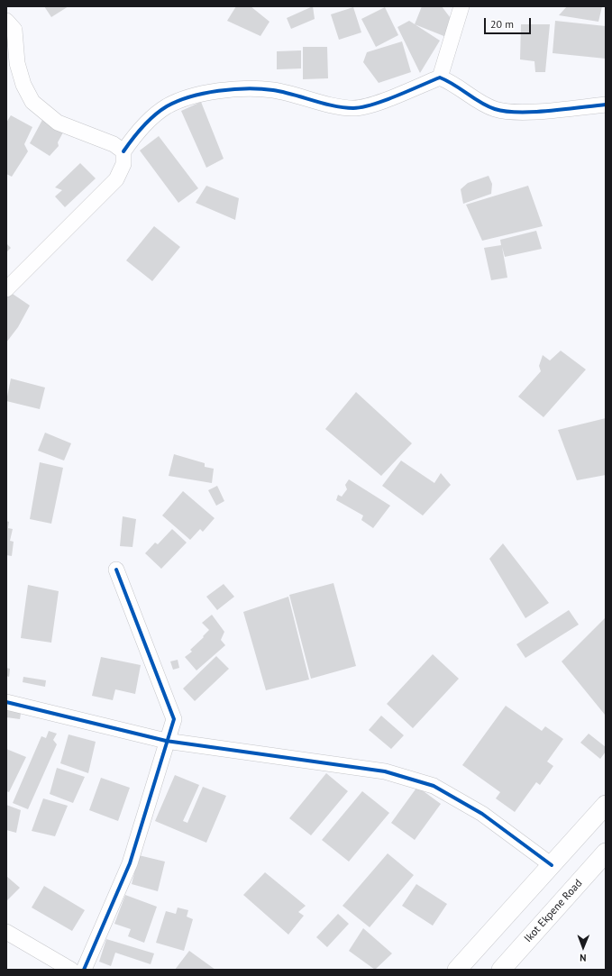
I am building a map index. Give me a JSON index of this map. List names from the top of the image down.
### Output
{
  "streets": {
    "street": ["Ikot Ekpene Road"]
  },
  "scale_bar": "20 m",
  "north": "bottom"
}
